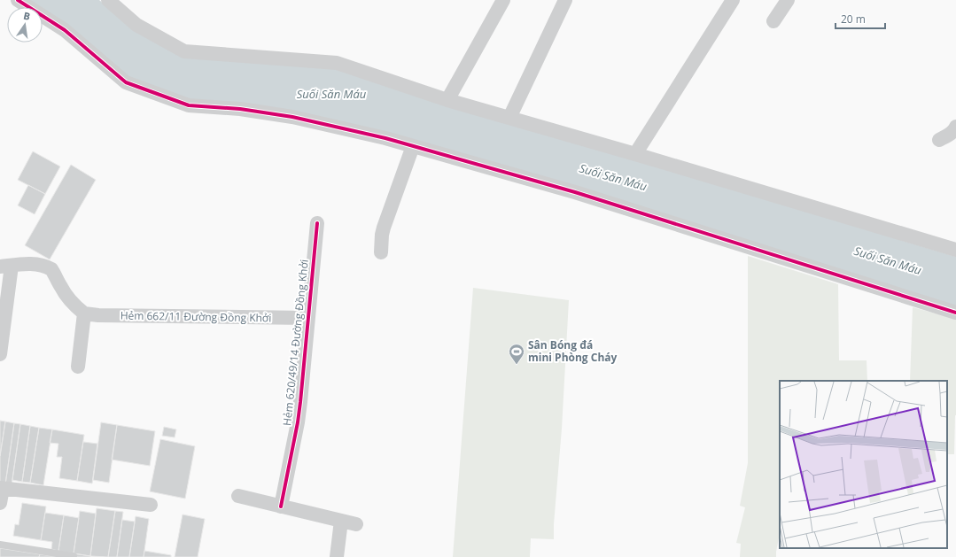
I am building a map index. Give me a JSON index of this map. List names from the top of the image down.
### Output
{
  "streets": {
    "street": ["Hẻm 662/11 Đường Đồng Khởi", "Hẻm 620/49/14 Đường Đồng Khởi"]
  },
  "crossings": [
    ["Hẻm 662/11 Đường Đồng Khởi", "Hẻm 620/49/14 Đường Đồng Khởi"]
  ],
  "water": ["Suối Săn Máu"],
  "places": {
    "sports": ["Sân Bóng đá mini Phòng Cháy"]
  },
  "scale_bar": "20 m",
  "north": "top"
}
